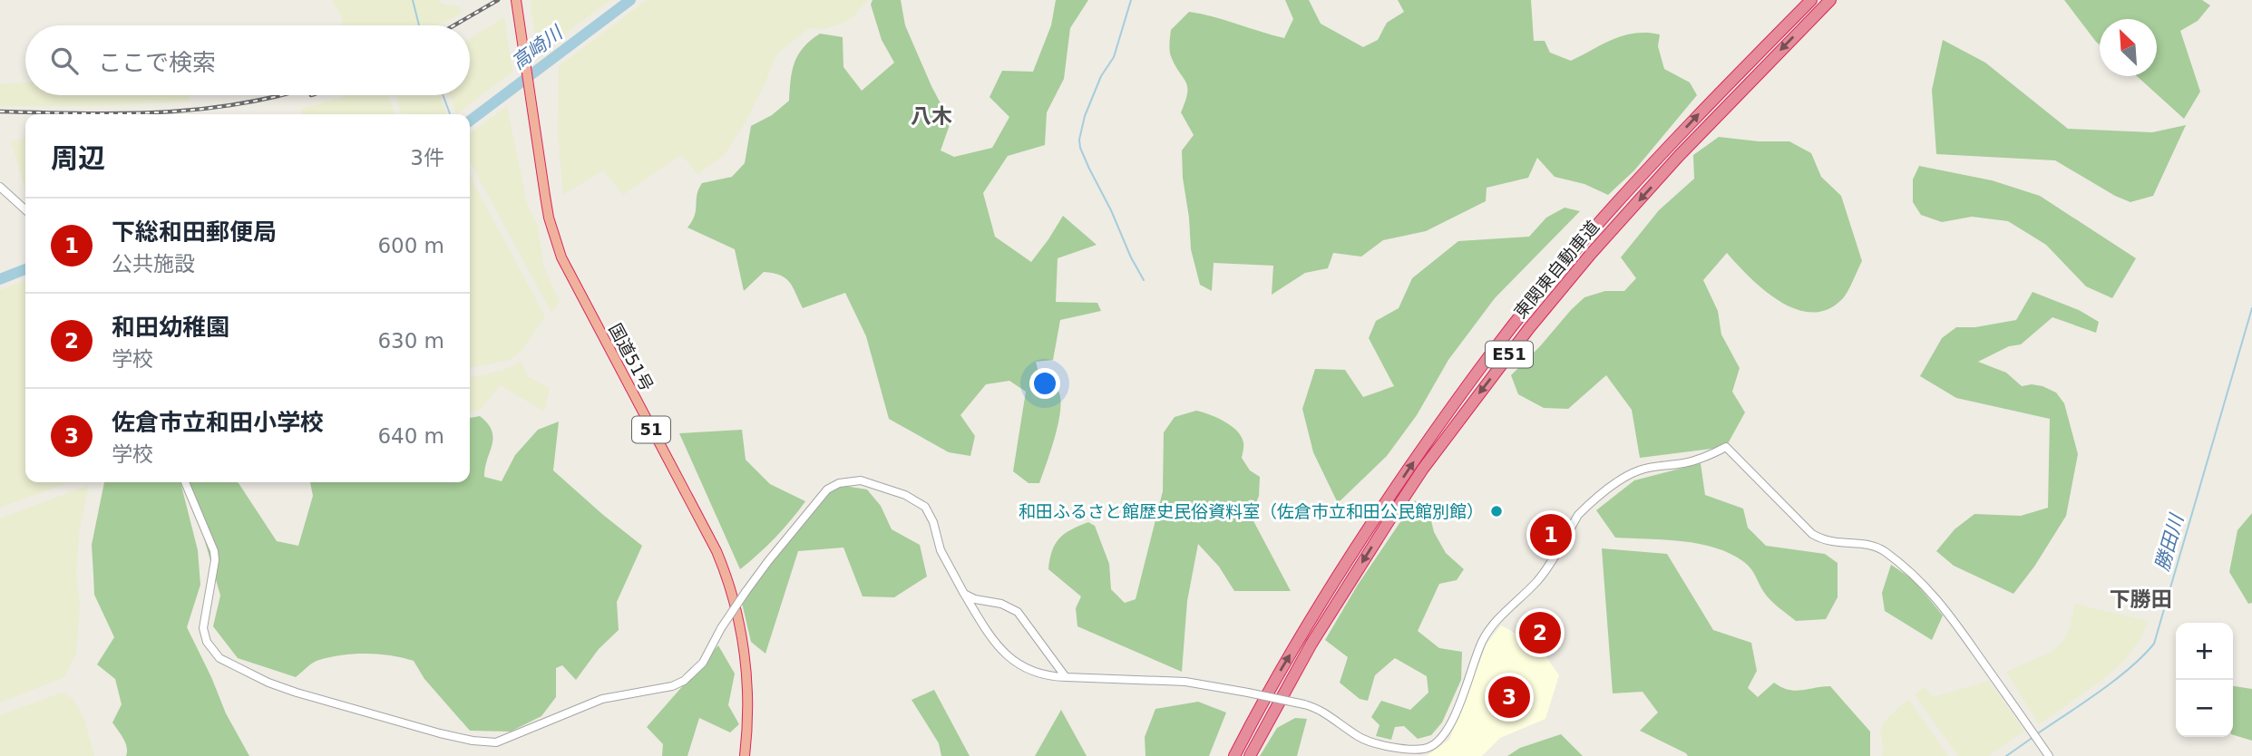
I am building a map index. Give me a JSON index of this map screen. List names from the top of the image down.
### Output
{
  "streets": {
    "highway": [
      "東関東自動車道",
      "E51",
      "国道51号",
      "51"
    ]
  },
  "districts": ["八木", "下勝田"],
  "water": ["高崎川", "勝田川"],
  "places": ["和田ふるさと館歴史民俗資料室（佐倉市立和田公民館別館）"],
  "north": "top left",
  "page": {
    "search": "ここで検索",
    "heading": ["周辺", "3件"],
    "list": [
      {
        "mark": "1",
        "name": "下総和田郵便局",
        "note": "公共施設",
        "value": "600 m"
      },
      {
        "mark": "2",
        "name": "和田幼稚園",
        "note": "学校",
        "value": "630 m"
      },
      {
        "mark": "3",
        "name": "佐倉市立和田小学校",
        "note": "学校",
        "value": "640 m"
      }
    ],
    "pins": ["1", "2", "3"],
    "map_buttons": ["+", "−"]
  }
}
